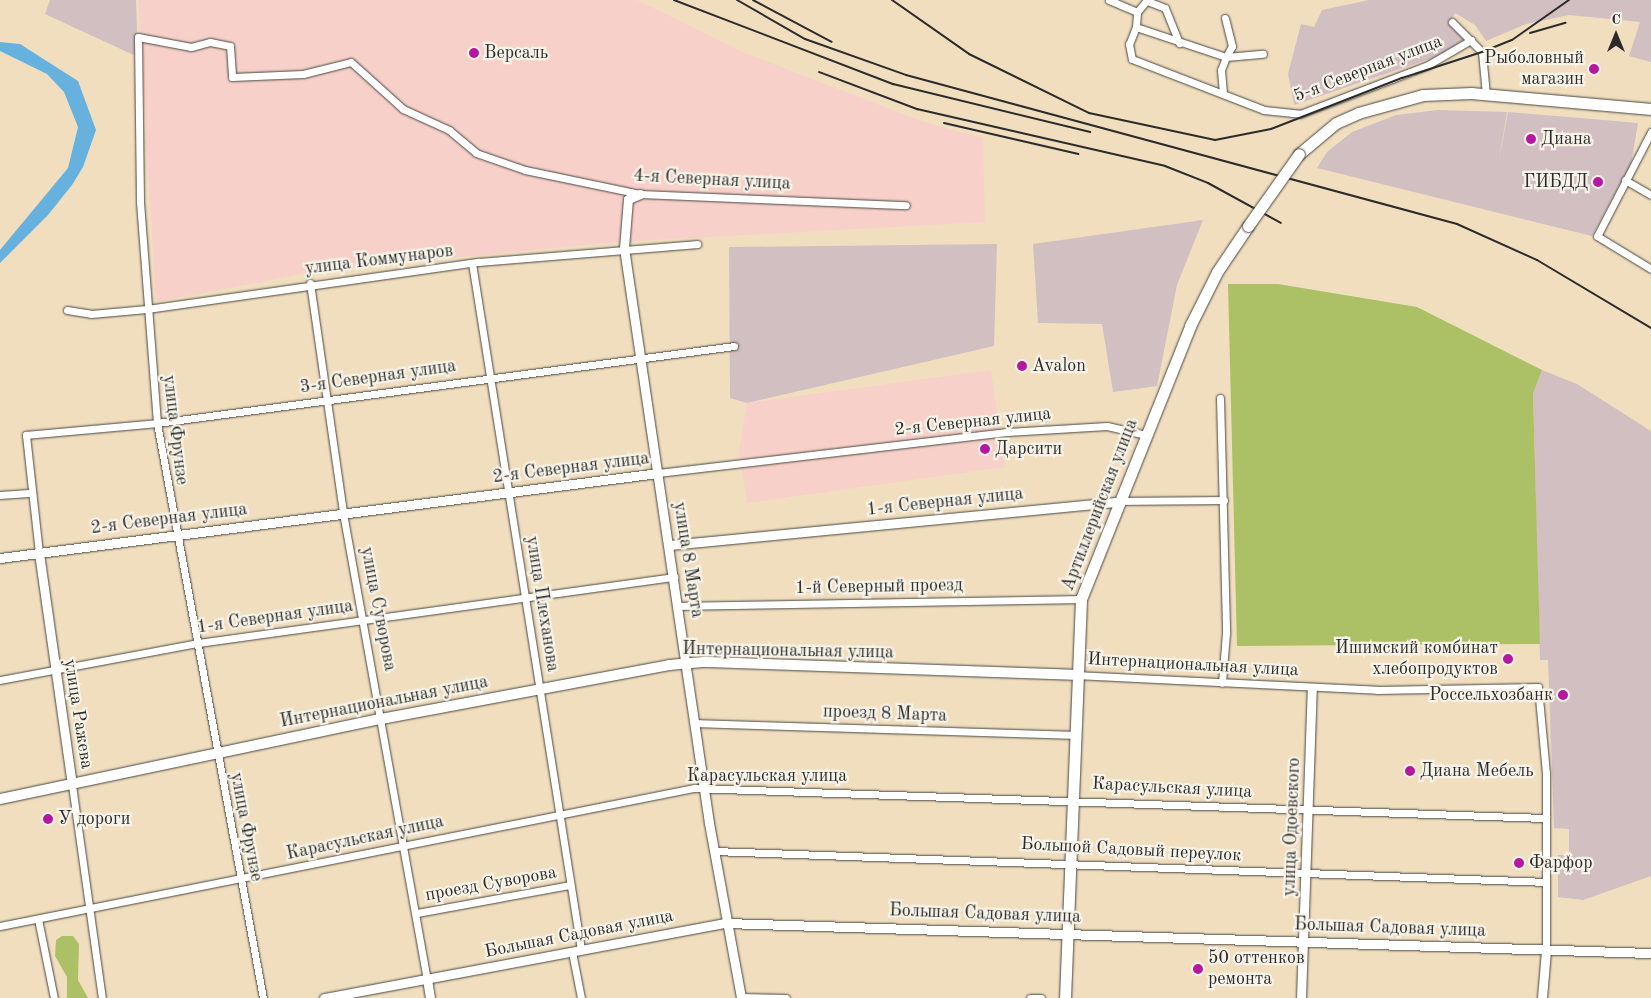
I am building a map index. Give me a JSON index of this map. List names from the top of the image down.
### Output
{
  "streets": {
    "main road": ["Артиллерийская улица", "Интернациональная улица"],
    "street": [
      "5-я Северная улица",
      "4-я Северная улица",
      "улица Коммунаров",
      "3-я Северная улица",
      "2-я Северная улица",
      "улица Фрунзе",
      "1-я Северная улица",
      "улица 8 Марта",
      "1-й Северный проезд",
      "улица Плеханова",
      "улица Суворова",
      "улица Ражева",
      "проезд 8 Марта",
      "Карасульская улица",
      "улица Одоевского",
      "Большой Садовый переулок",
      "проезд Суворова",
      "Большая Садовая улица"
    ]
  },
  "crossings": [
    ["4-я Северная улица", "улица Фрунзе"],
    ["улица Коммунаров", "улица Фрунзе"],
    ["улица Коммунаров", "улица 8 Марта"],
    ["улица Коммунаров", "улица Плеханова"],
    ["улица Коммунаров", "улица Суворова"],
    ["3-я Северная улица", "улица Фрунзе"],
    ["3-я Северная улица", "улица 8 Марта"],
    ["3-я Северная улица", "улица Плеханова"],
    ["3-я Северная улица", "улица Суворова"],
    ["3-я Северная улица", "улица Ражева"],
    ["2-я Северная улица", "улица Фрунзе"],
    ["2-я Северная улица", "Артиллерийская улица"],
    ["2-я Северная улица", "улица 8 Марта"],
    ["2-я Северная улица", "улица Плеханова"],
    ["2-я Северная улица", "улица Суворова"],
    ["2-я Северная улица", "улица Ражева"],
    ["улица Фрунзе", "1-я Северная улица"],
    ["улица Фрунзе", "Интернациональная улица"],
    ["улица Фрунзе", "Карасульская улица"],
    ["1-я Северная улица", "Артиллерийская улица"],
    ["1-я Северная улица", "улица 8 Марта"],
    ["1-я Северная улица", "улица Плеханова"],
    ["1-я Северная улица", "улица Суворова"],
    ["1-я Северная улица", "улица Ражева"],
    ["Артиллерийская улица", "1-й Северный проезд"],
    ["Артиллерийская улица", "Интернациональная улица"],
    ["Артиллерийская улица", "проезд 8 Марта"],
    ["Артиллерийская улица", "Карасульская улица"],
    ["Артиллерийская улица", "Большой Садовый переулок"],
    ["Артиллерийская улица", "Большая Садовая улица"],
    ["улица 8 Марта", "1-й Северный проезд"],
    ["улица 8 Марта", "Интернациональная улица"],
    ["улица 8 Марта", "проезд 8 Марта"],
    ["улица 8 Марта", "Карасульская улица"],
    ["улица 8 Марта", "Большой Садовый переулок"],
    ["улица 8 Марта", "Большая Садовая улица"],
    ["улица Плеханова", "Интернациональная улица"],
    ["улица Плеханова", "Карасульская улица"],
    ["улица Плеханова", "проезд Суворова"],
    ["улица Плеханова", "Большая Садовая улица"],
    ["улица Суворова", "Интернациональная улица"],
    ["улица Суворова", "Карасульская улица"],
    ["улица Суворова", "проезд Суворова"],
    ["улица Суворова", "Большая Садовая улица"],
    ["Интернациональная улица", "улица Ражева"],
    ["Интернациональная улица", "Карасульская улица"],
    ["Интернациональная улица", "улица Одоевского"],
    ["улица Ражева", "Карасульская улица"],
    ["Карасульская улица", "улица Одоевского"],
    ["улица Одоевского", "Большой Садовый переулок"],
    ["улица Одоевского", "Большая Садовая улица"]
  ],
  "places": [
    "Версаль",
    "Рыболовный магазин",
    "Диана",
    "ГИБДД",
    "Avalon",
    "Дарсити",
    "Ишимский комбинат хлебопродуктов",
    "Россельхозбанк",
    "Диана Мебель",
    "У дороги",
    "Фарфор",
    "50 оттенков ремонта"
  ],
  "north": "top"
}
